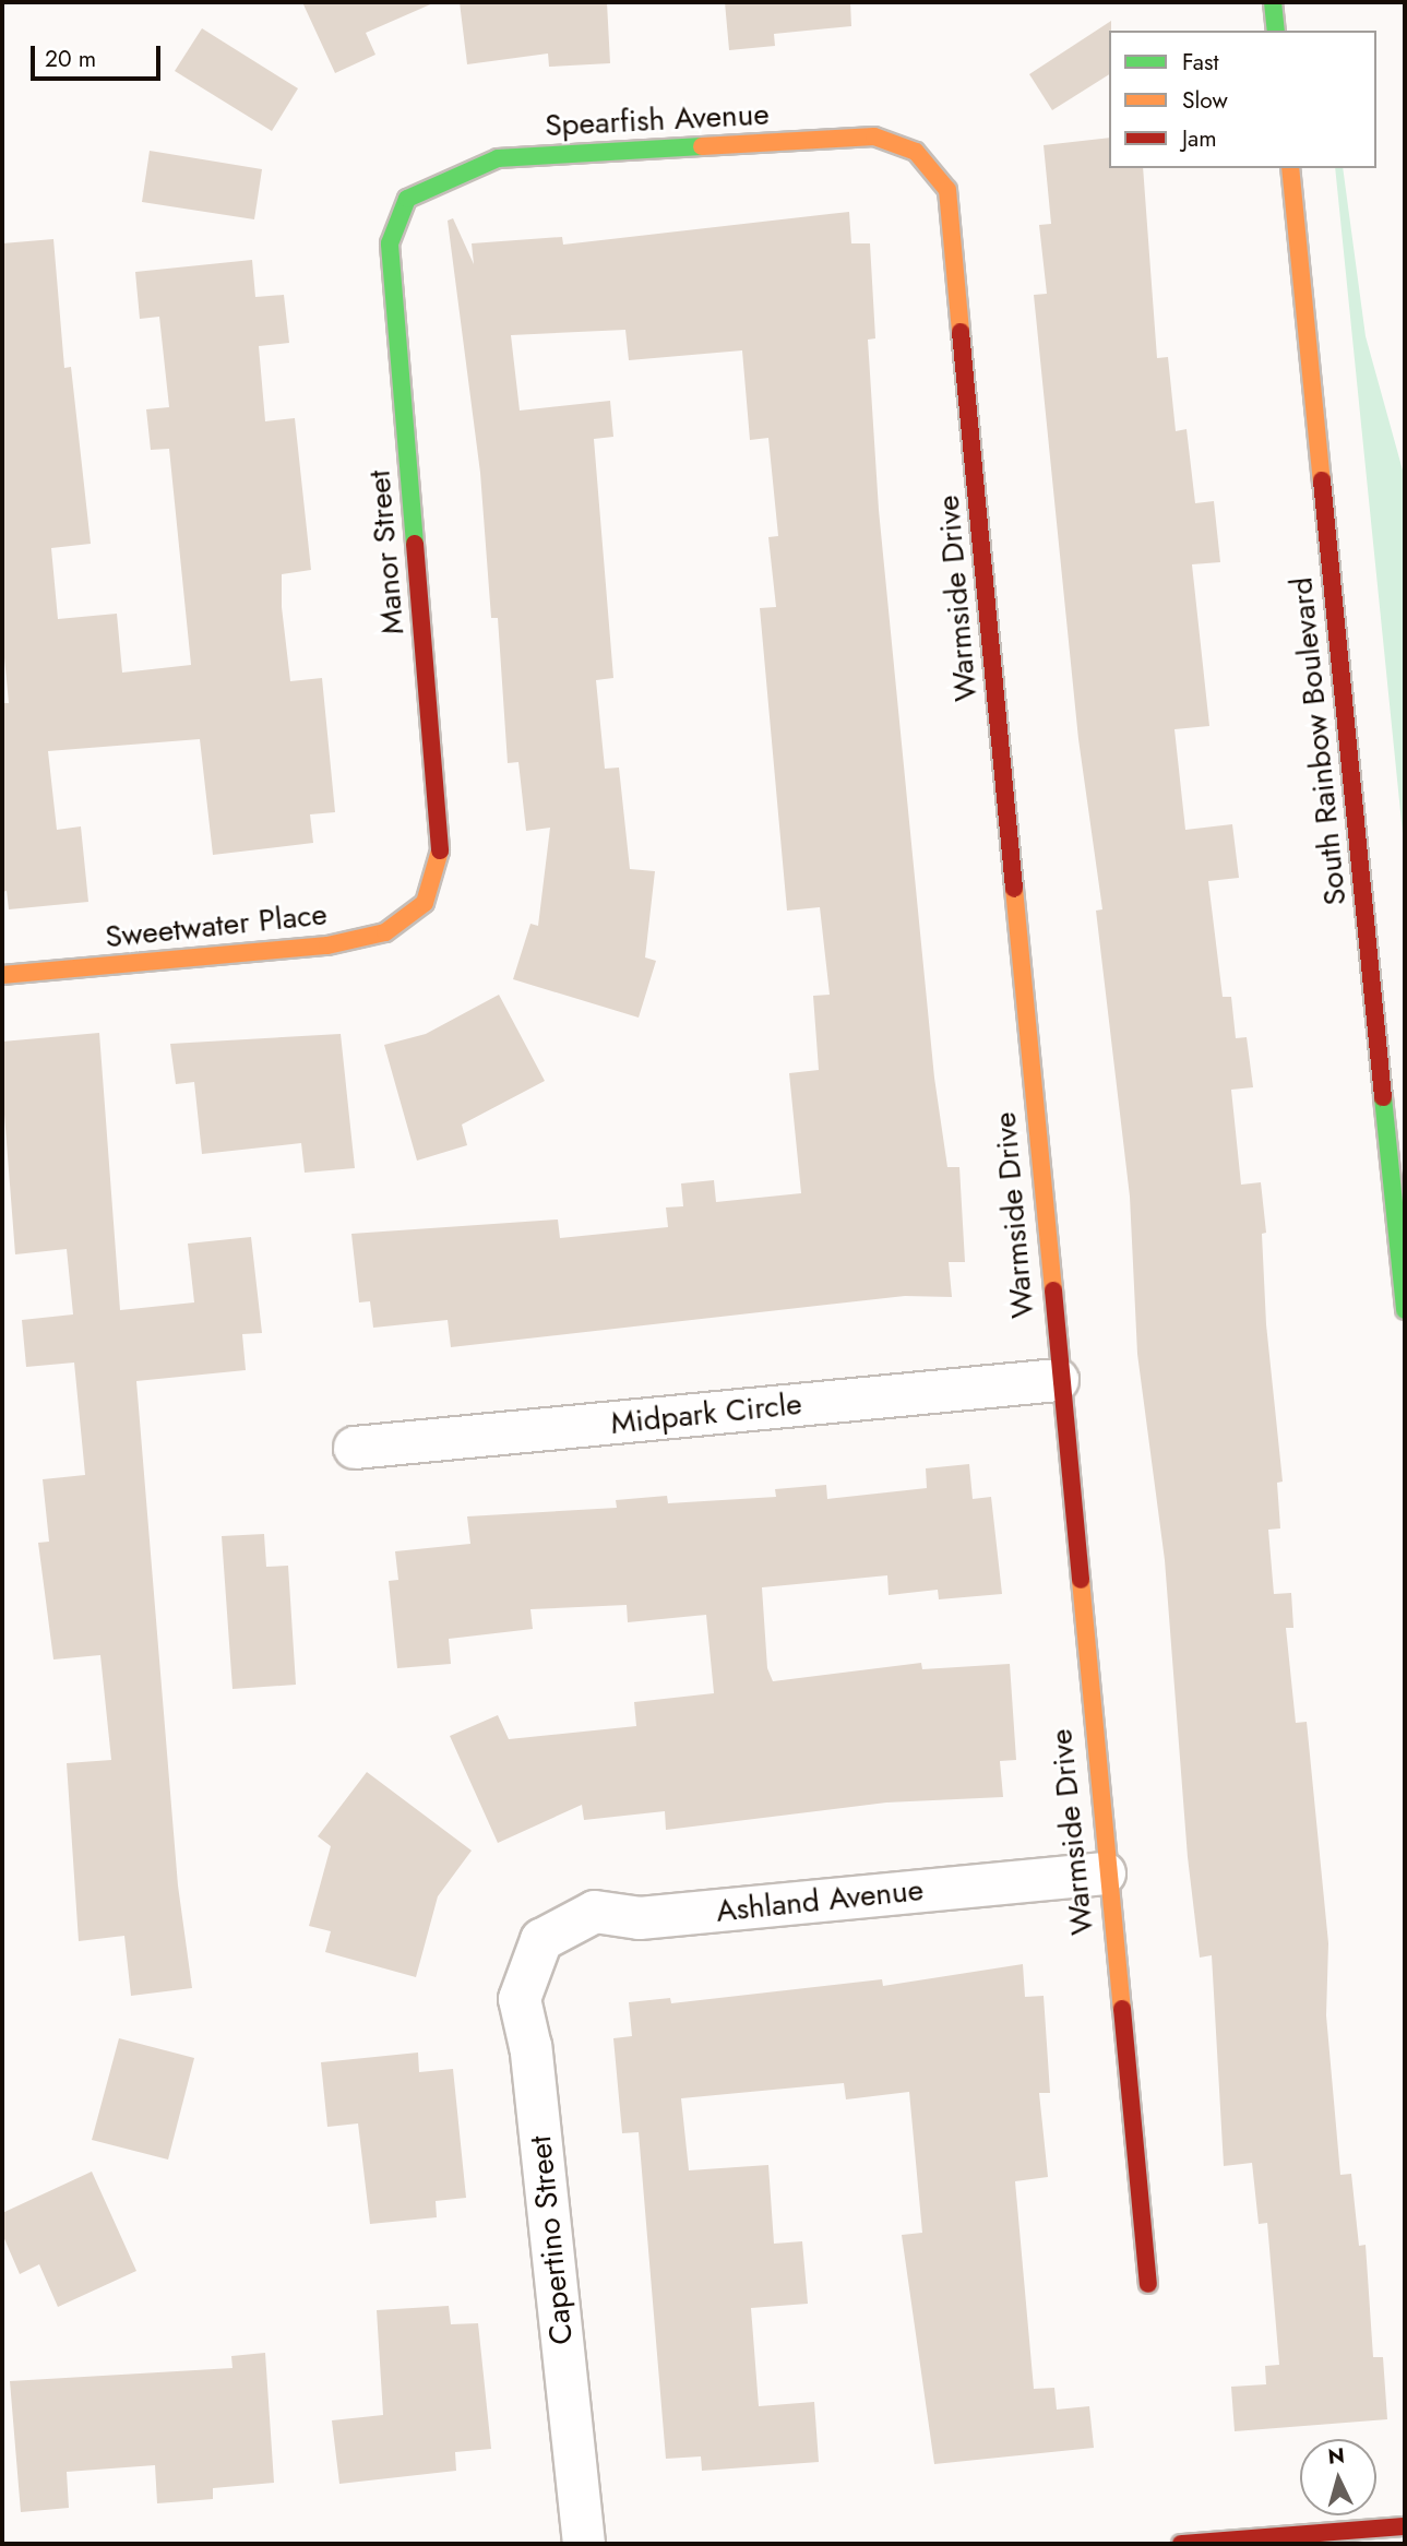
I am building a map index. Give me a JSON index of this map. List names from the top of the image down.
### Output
{
  "streets": {
    "street": [
      "Spearfish Avenue",
      "Manor Street",
      "Warmside Drive",
      "South Rainbow Boulevard",
      "Sweetwater Place",
      "Midpark Circle",
      "Ashland Avenue",
      "Capertino Street"
    ]
  },
  "crossings": [
    ["Spearfish Avenue", "Manor Street"],
    ["Spearfish Avenue", "Warmside Drive"],
    ["Manor Street", "Sweetwater Place"],
    ["Warmside Drive", "Midpark Circle"],
    ["Warmside Drive", "Ashland Avenue"],
    ["Ashland Avenue", "Capertino Street"]
  ],
  "legend": ["Fast", "Slow", "Jam"],
  "scale_bar": "20 m",
  "north": "top"
}
